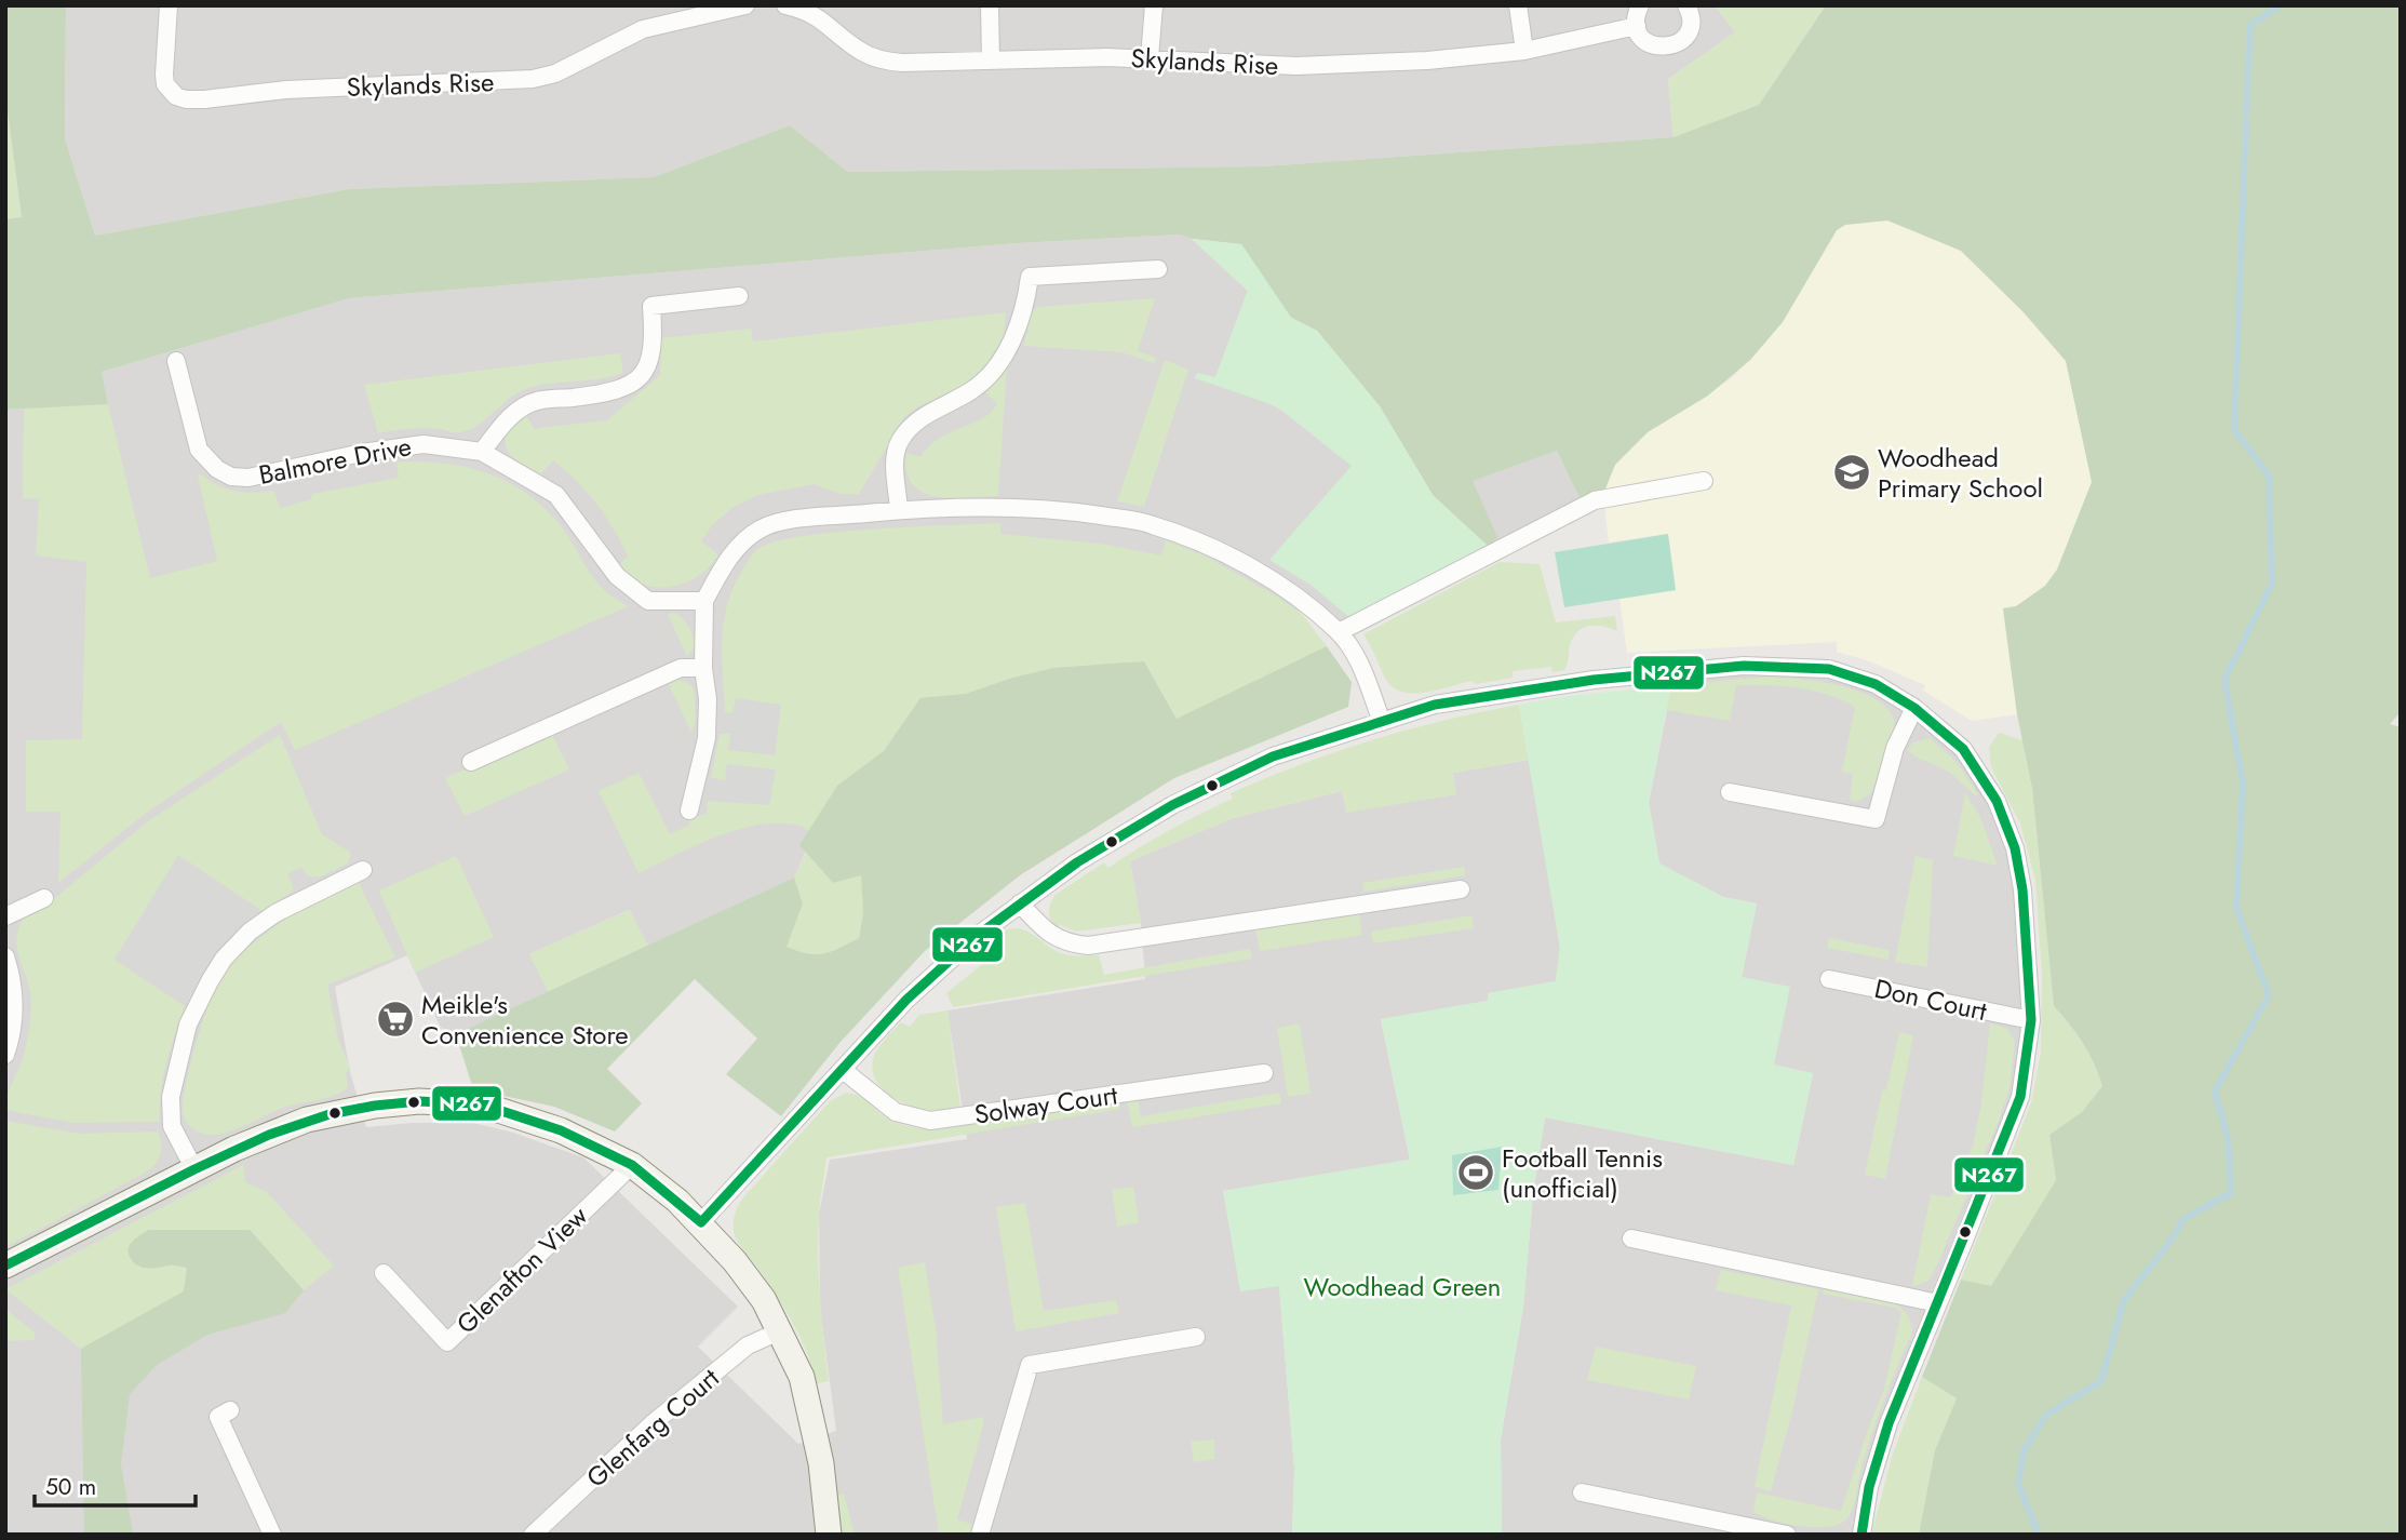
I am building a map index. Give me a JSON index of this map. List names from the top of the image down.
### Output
{
  "streets": {
    "street": [
      "Skylands Rise",
      "Balmore Drive",
      "Don Court",
      "Solway Court",
      "Glenafton View",
      "Glenfarg Court"
    ]
  },
  "parks": ["Woodhead Green"],
  "places": {
    "school or university": ["Woodhead Primary School"],
    "supermarket": ["Meikle's Convenience Store"],
    "sports": ["Football Tennis (unofficial)"]
  },
  "lines": ["transit line N267"],
  "scale_bar": "50 m"
}
